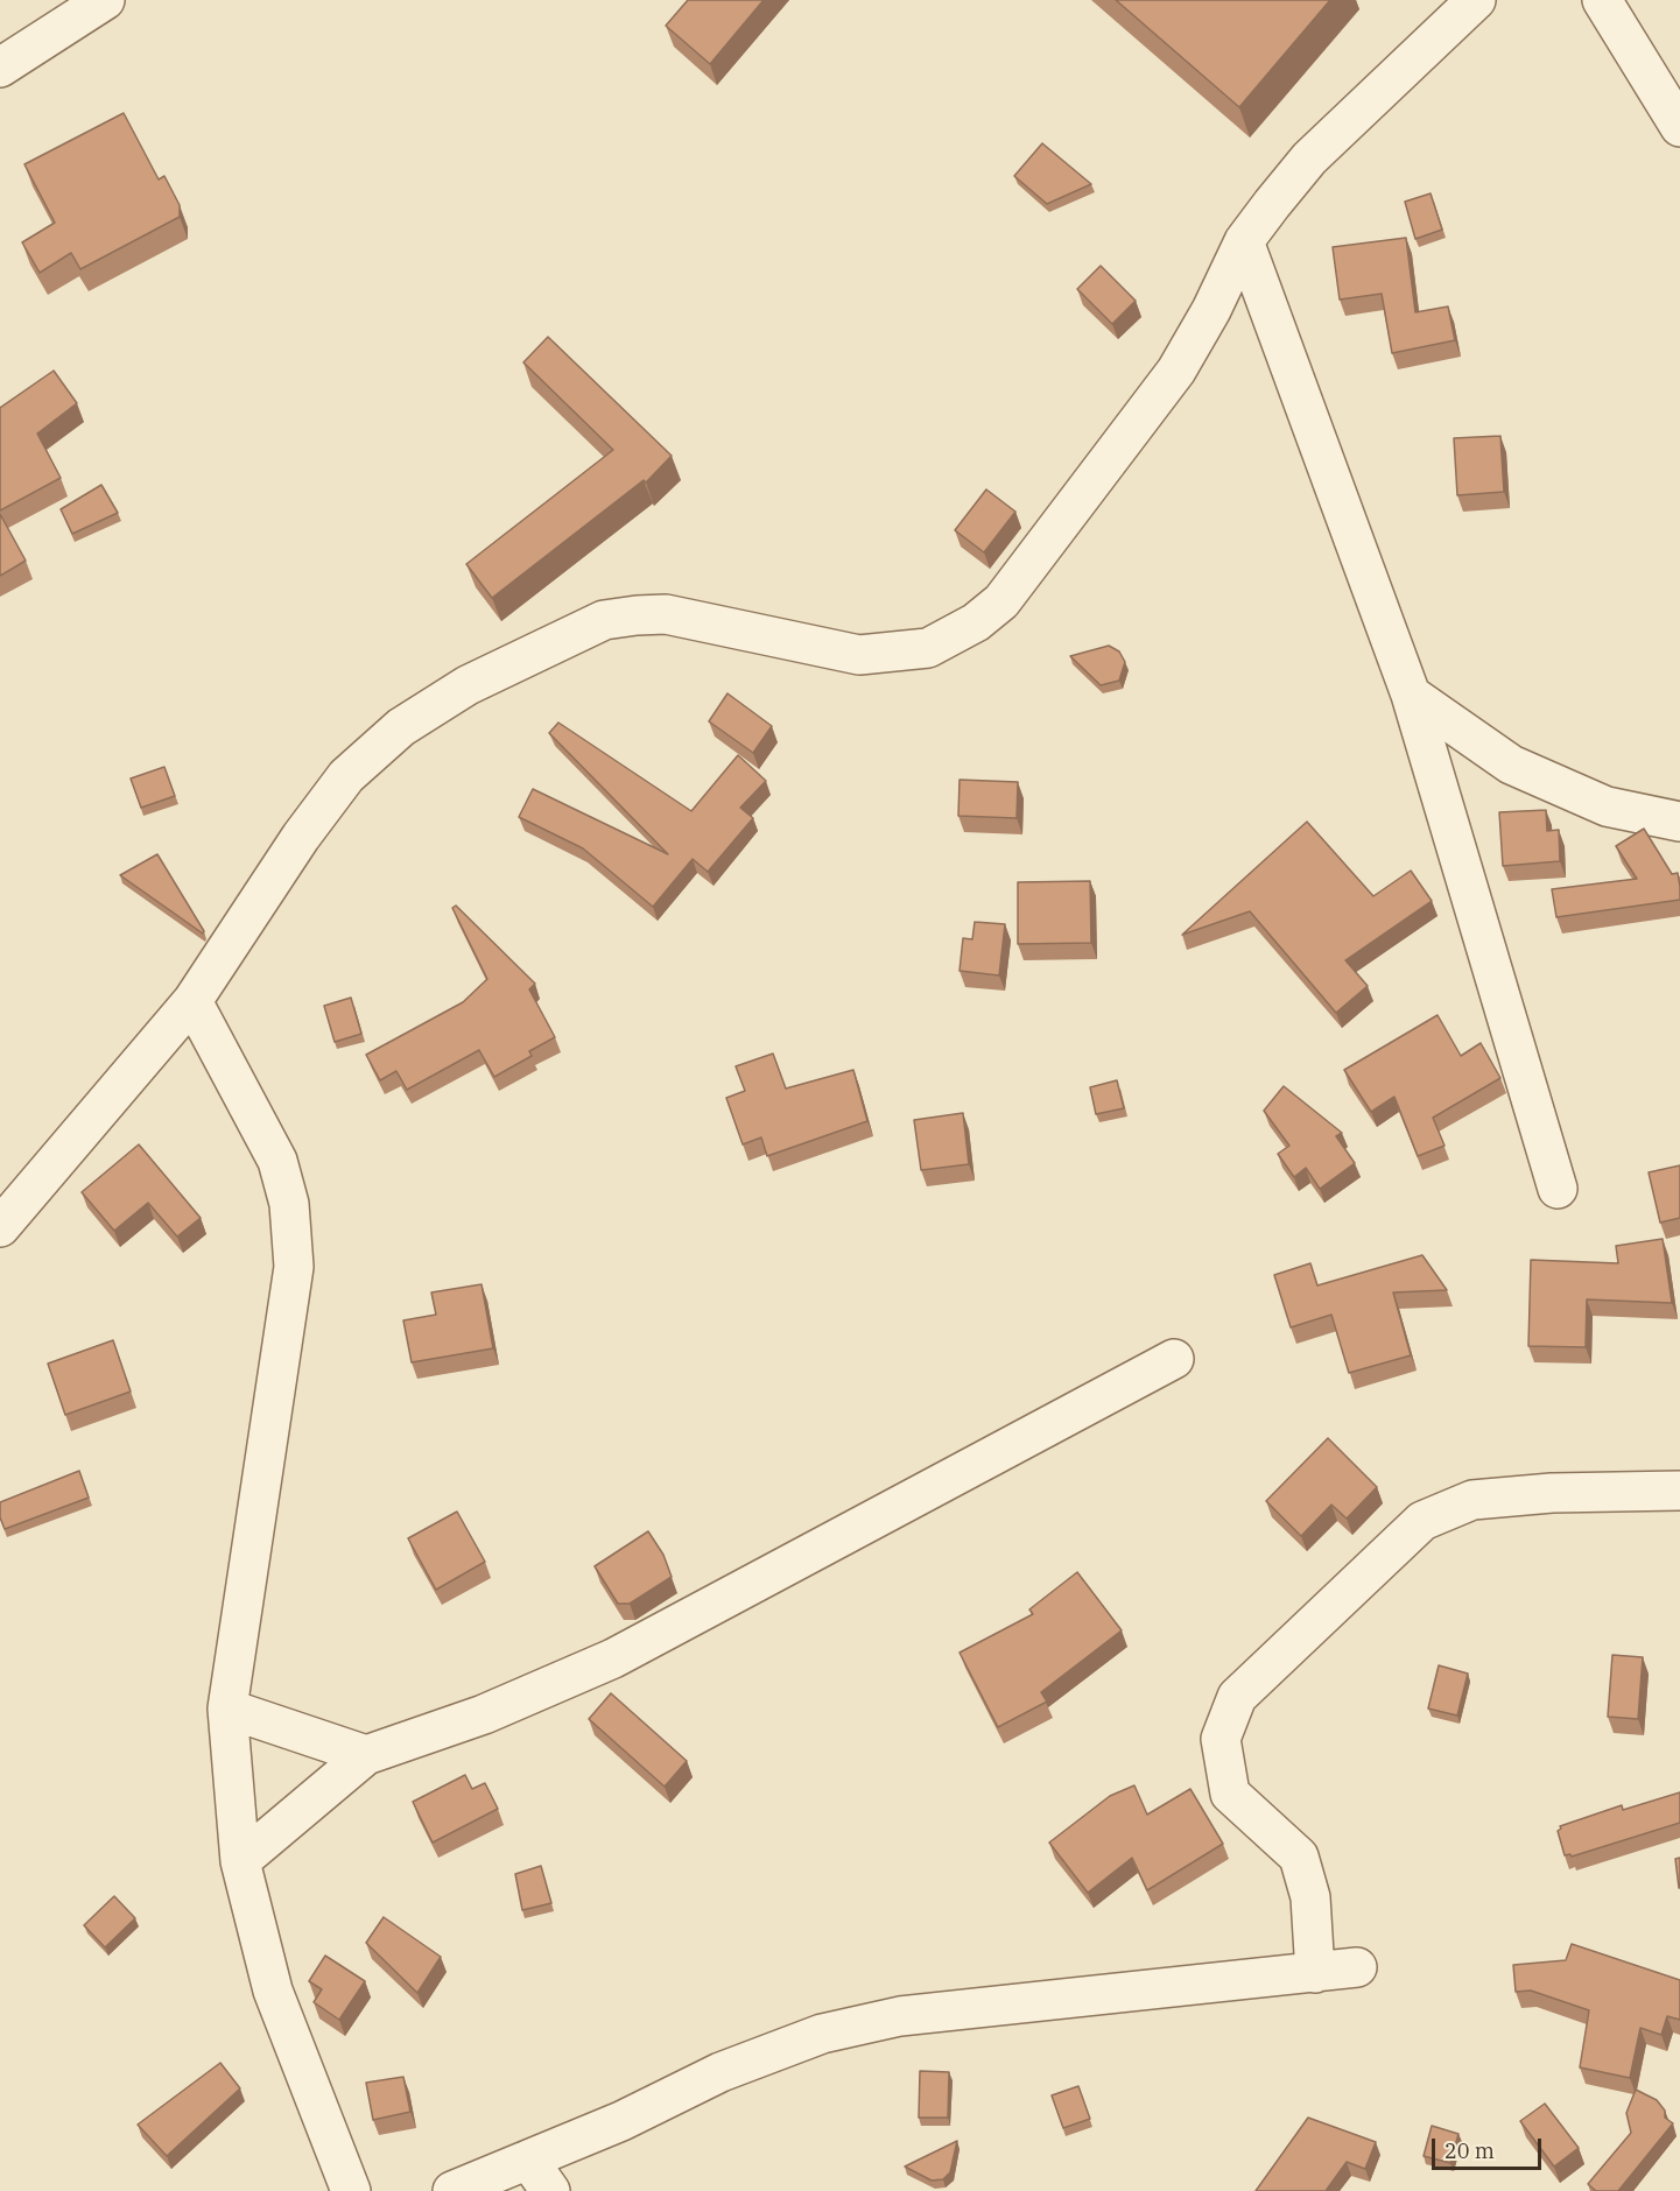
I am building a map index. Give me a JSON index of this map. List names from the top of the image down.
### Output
{
  "scale_bar": "20 m"
}
